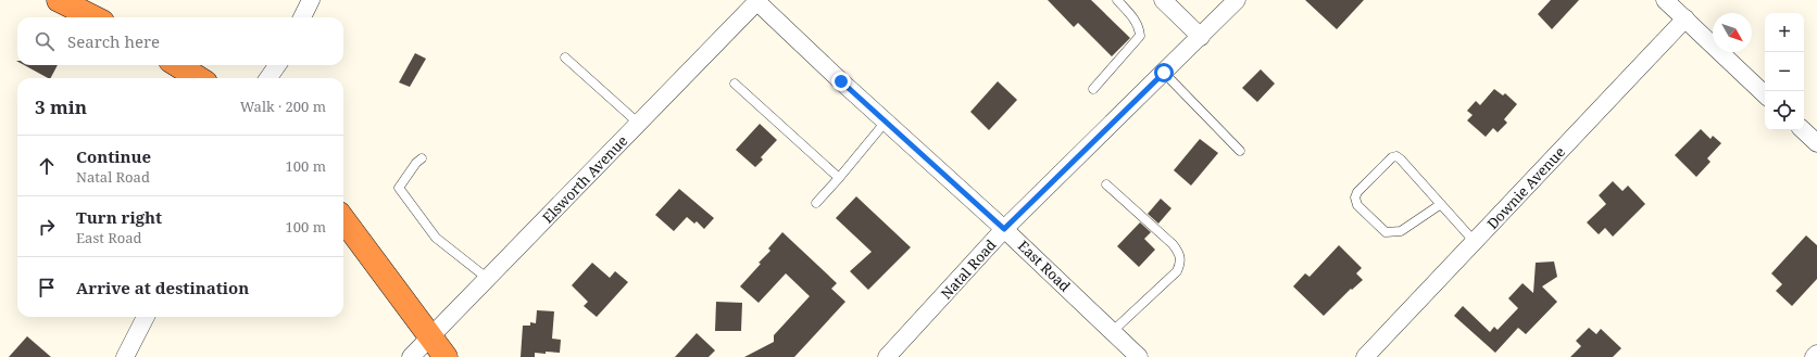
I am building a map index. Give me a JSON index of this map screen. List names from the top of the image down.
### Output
{
  "streets": {
    "street": [
      "Elsworth Avenue",
      "Downie Avenue",
      "East Road",
      "Natal Road"
    ]
  },
  "crossings": [
    ["Elsworth Avenue", "East Road"],
    ["East Road", "Natal Road"]
  ],
  "north": "bottom right",
  "page": {
    "map_buttons": ["+", "−"],
    "search": "Search here",
    "heading": ["3 min", "Walk · 200 m"],
    "list": [
      ["Continue", "Natal Road", "100 m"],
      ["Turn right", "East Road", "100 m"],
      "Arrive at destination"
    ]
  }
}
